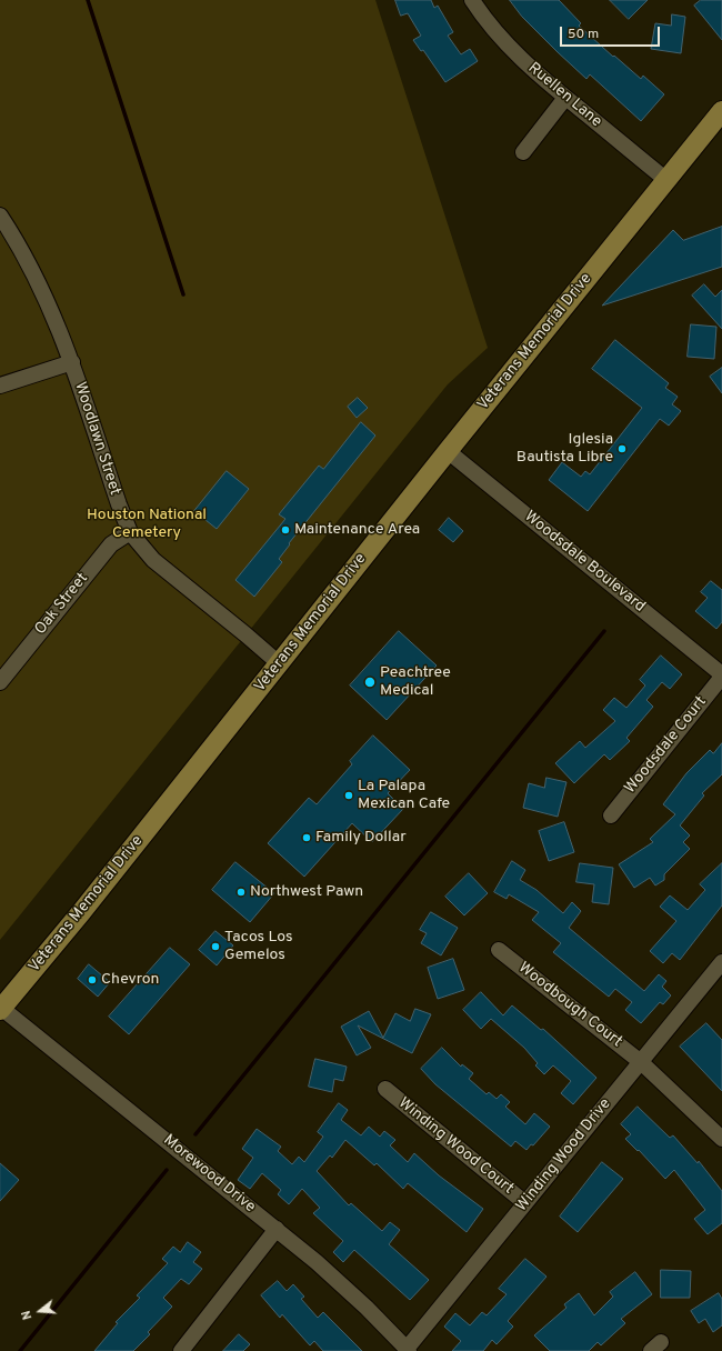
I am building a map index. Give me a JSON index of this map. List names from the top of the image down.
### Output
{
  "streets": {
    "main road": ["Veterans Memorial Drive"],
    "street": [
      "Ruellen Lane",
      "Woodlawn Street",
      "Woodsdale Boulevard",
      "Oak Street",
      "Woodsdale Court",
      "Woodbough Court",
      "Winding Wood Court",
      "Winding Wood Drive",
      "Morewood Drive"
    ]
  },
  "crossings": [
    ["Ruellen Lane", "Veterans Memorial Drive"],
    ["Veterans Memorial Drive", "Woodlawn Street"],
    ["Veterans Memorial Drive", "Woodsdale Boulevard"],
    ["Veterans Memorial Drive", "Morewood Drive"],
    ["Woodlawn Street", "Oak Street"],
    ["Woodsdale Boulevard", "Woodsdale Court"],
    ["Woodbough Court", "Winding Wood Drive"],
    ["Winding Wood Court", "Winding Wood Drive"],
    ["Winding Wood Drive", "Morewood Drive"]
  ],
  "parks": ["Houston National Cemetery"],
  "places": [
    "Iglesia Bautista Libre",
    "Maintenance Area",
    "Peachtree Medical",
    "La Palapa Mexican Cafe",
    "Family Dollar",
    "Northwest Pawn",
    "Tacos Los Gemelos",
    "Chevron"
  ],
  "scale_bar": "50 m",
  "north": "left"
}
